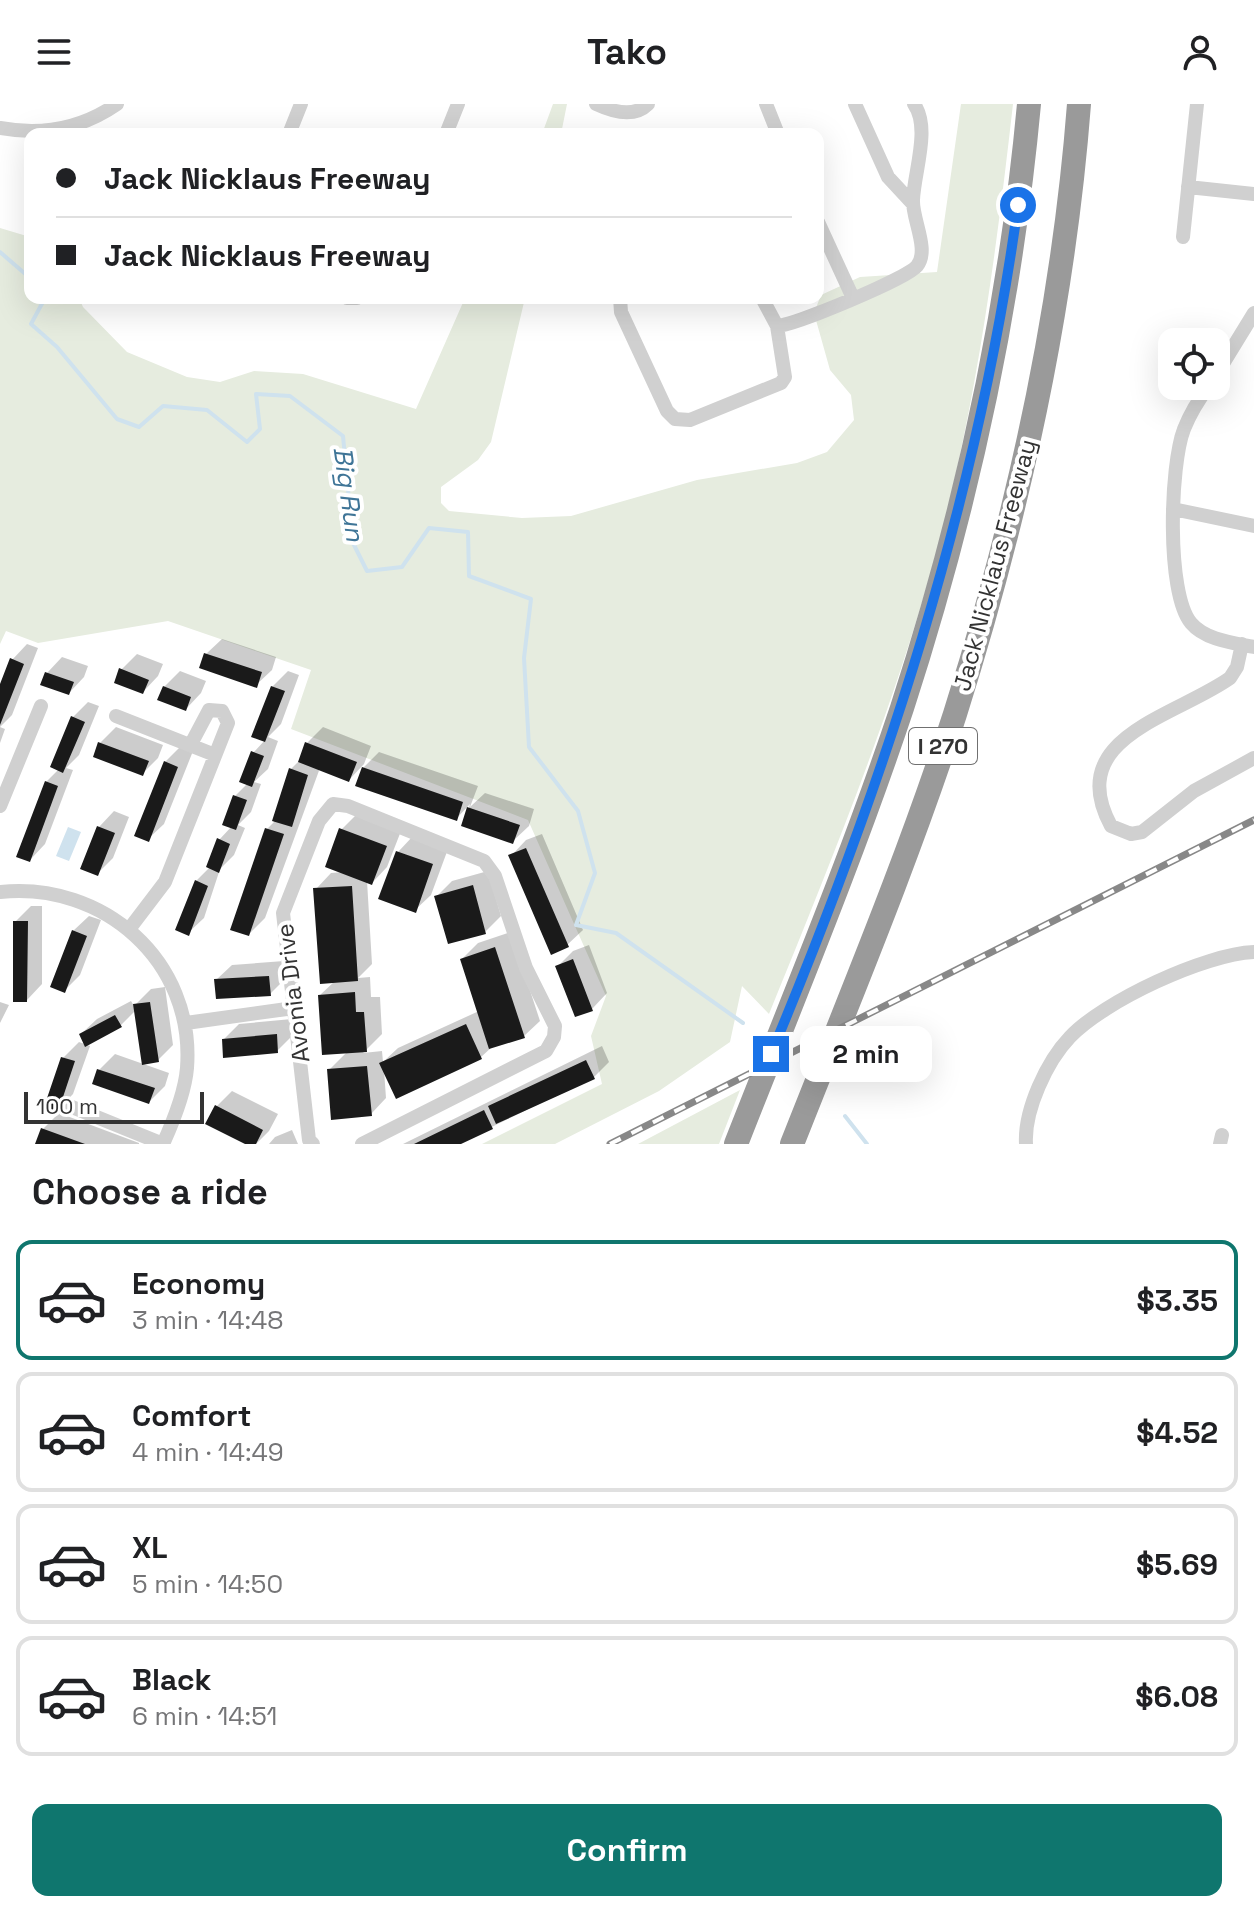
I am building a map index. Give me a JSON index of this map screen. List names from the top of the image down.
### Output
{
  "streets": {
    "highway": ["Jack Nicklaus Freeway", "I 270"],
    "street": ["Avonia Drive"]
  },
  "water": ["Big Run"],
  "scale_bar": "100 m",
  "page": {
    "header": "Tako",
    "banner": ["Jack Nicklaus Freeway", "Jack Nicklaus Freeway"],
    "bubble": "2 min",
    "scale": "100 m",
    "heading": "Choose a ride",
    "list": [
      {
        "name": "Economy",
        "note": "3 min · 14:48",
        "value": "$3.35"
      },
      {
        "name": "Comfort",
        "note": "4 min · 14:49",
        "value": "$4.52"
      },
      {
        "name": "XL",
        "note": "5 min · 14:50",
        "value": "$5.69"
      },
      {
        "name": "Black",
        "note": "6 min · 14:51",
        "value": "$6.08"
      }
    ],
    "buttons": "Confirm"
  }
}
